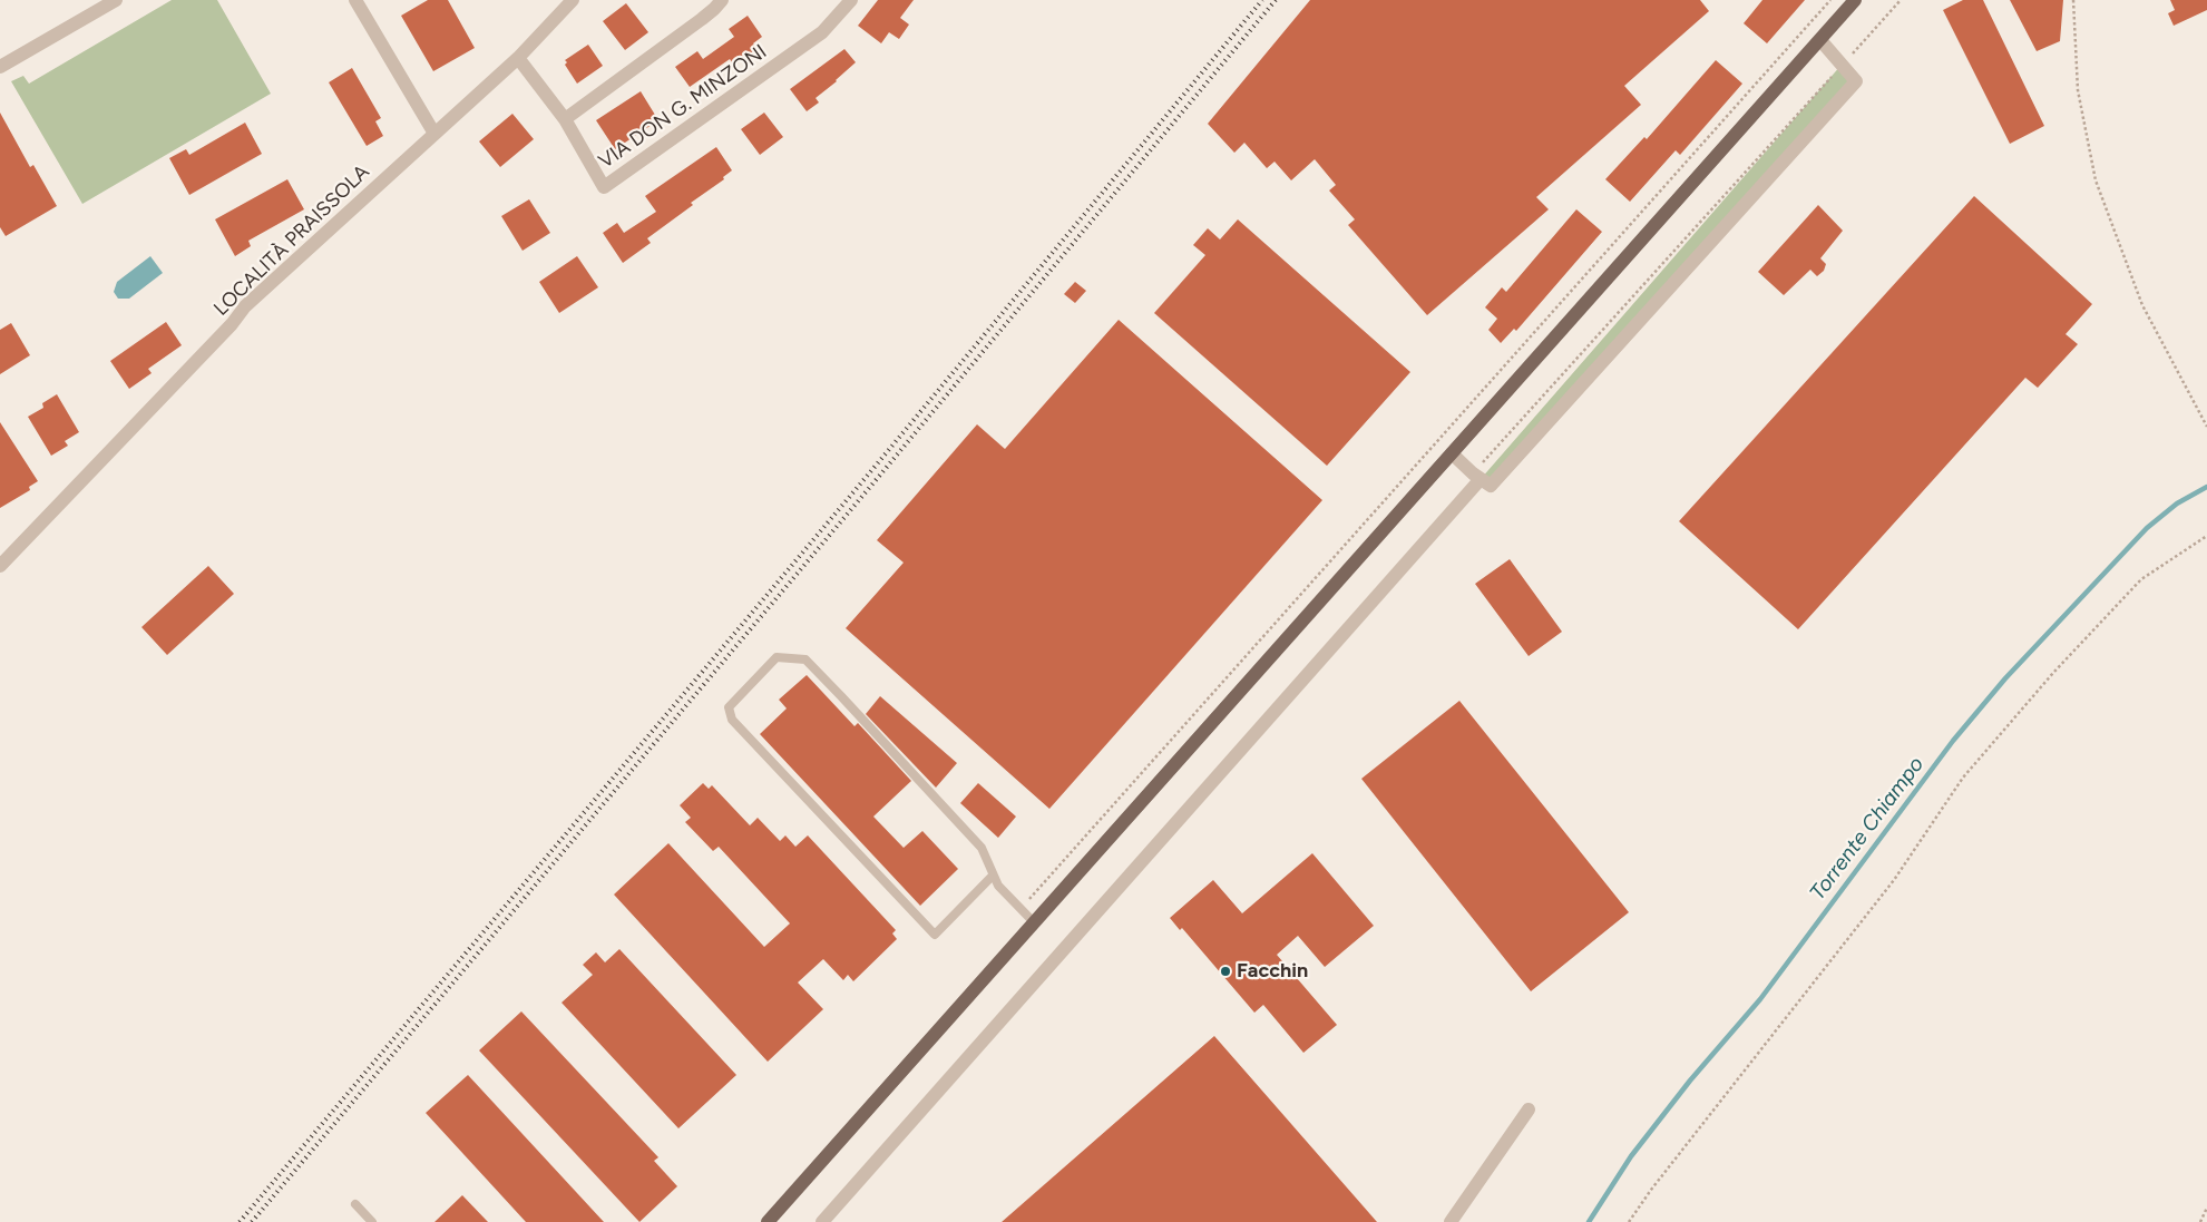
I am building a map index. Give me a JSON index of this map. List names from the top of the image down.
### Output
{
  "streets": {
    "street": ["VIA DON G. MINZONI", "LOCALITÀ PRAISSOLA"]
  },
  "crossings": [
    ["VIA DON G. MINZONI", "LOCALITÀ PRAISSOLA"]
  ],
  "water": ["Torrente Chiampo"],
  "places": ["Facchin"]
}
